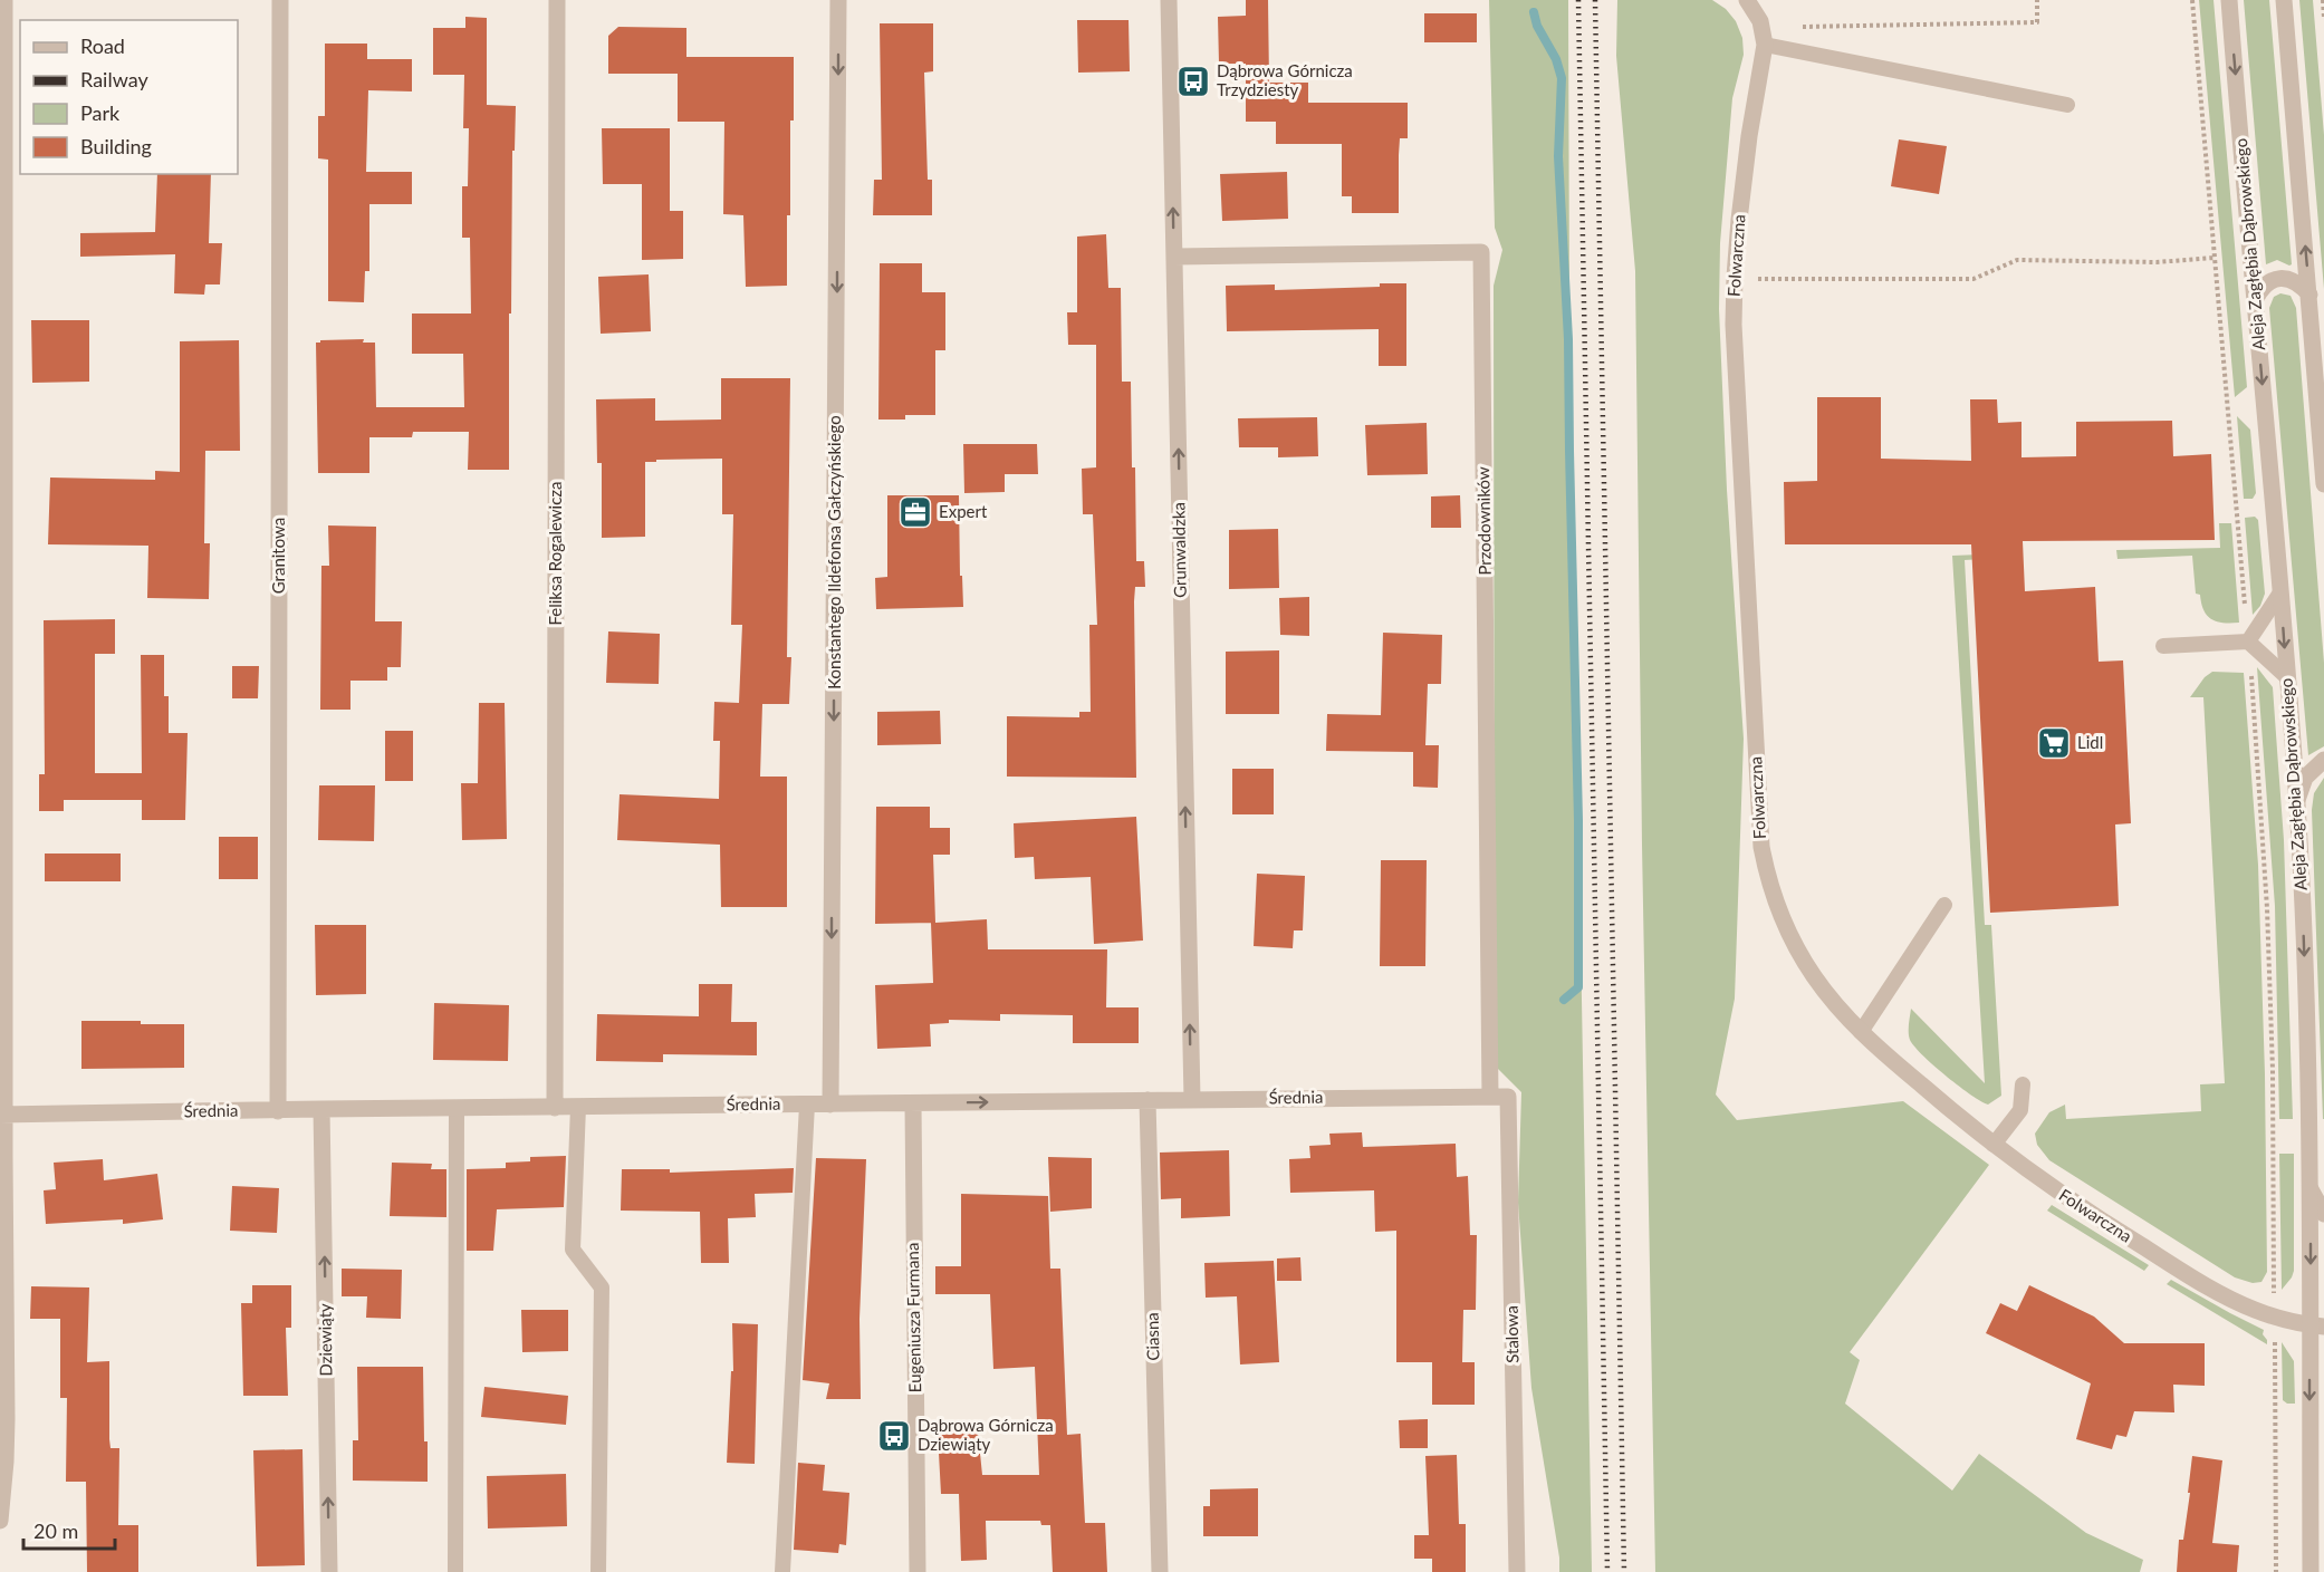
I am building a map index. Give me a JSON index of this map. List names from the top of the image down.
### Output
{
  "streets": {
    "street": [
      "Aleja Zagłębia Dąbrowskiego",
      "Folwarczna",
      "Przodowników",
      "Grunwaldzka",
      "Konstantego Ildefonsa Gałczyńskiego",
      "Feliksa Rogalewicza",
      "Granitowa",
      "Średnia",
      "Eugeniusza Furmana",
      "Stalowa",
      "Ciasna",
      "Dziewiąty"
    ]
  },
  "crossings": [
    ["Aleja Zagłębia Dąbrowskiego", "Folwarczna"],
    ["Przodowników", "Grunwaldzka"],
    ["Przodowników", "Średnia"],
    ["Przodowników", "Stalowa"],
    ["Grunwaldzka", "Średnia"],
    ["Konstantego Ildefonsa Gałczyńskiego", "Średnia"],
    ["Feliksa Rogalewicza", "Średnia"],
    ["Granitowa", "Średnia"],
    ["Średnia", "Eugeniusza Furmana"],
    ["Średnia", "Stalowa"],
    ["Średnia", "Ciasna"],
    ["Średnia", "Dziewiąty"]
  ],
  "one_way": ["Grunwaldzka", "Konstantego Ildefonsa Gałczyńskiego", "Dziewiąty"],
  "places": {
    "bus stop": ["Dąbrowa Górnicza Trzydziesty", "Dąbrowa Górnicza Dziewiąty"],
    "office": ["Expert"],
    "supermarket": ["Lidl"]
  },
  "legend": [
    "Road",
    "Railway",
    "Park",
    "Building"
  ],
  "scale_bar": "20 m"
}
